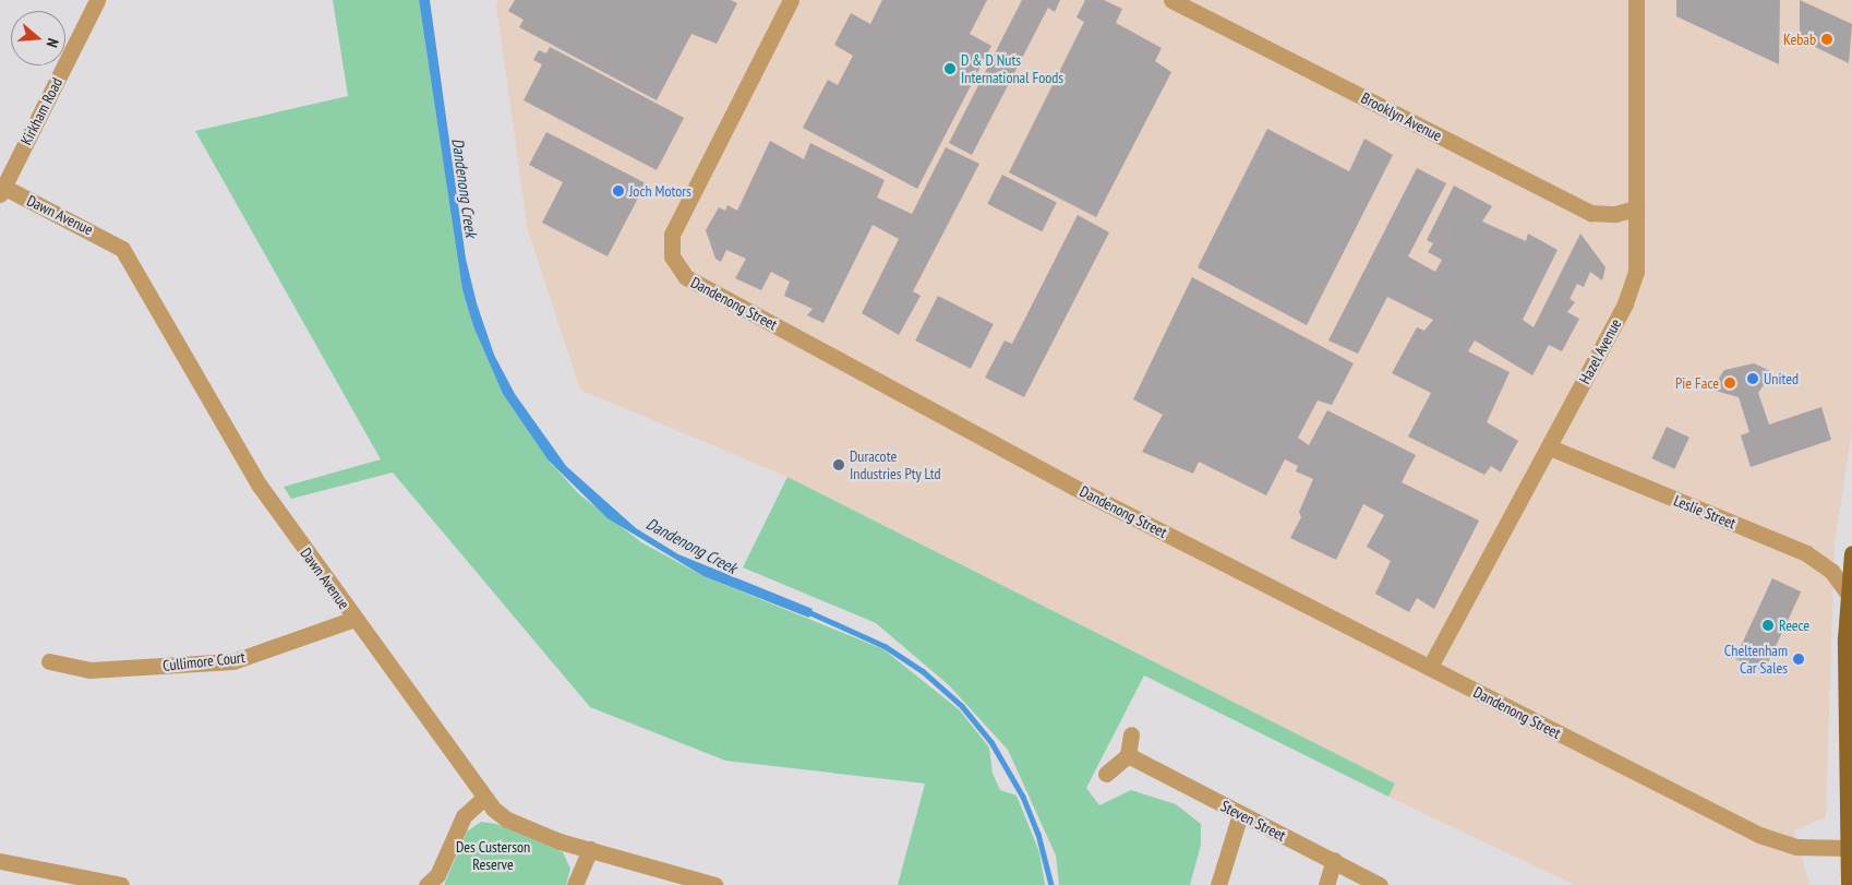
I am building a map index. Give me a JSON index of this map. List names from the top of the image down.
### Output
{
  "streets": {
    "street": [
      "Kirkham Road",
      "Brooklyn Avenue",
      "Dawn Avenue",
      "Dandenong Street",
      "Hazel Avenue",
      "Leslie Street",
      "Cullimore Court",
      "Steven Street"
    ]
  },
  "crossings": [
    ["Kirkham Road", "Dawn Avenue"],
    ["Brooklyn Avenue", "Hazel Avenue"],
    ["Dawn Avenue", "Cullimore Court"],
    ["Dandenong Street", "Hazel Avenue"],
    ["Hazel Avenue", "Leslie Street"]
  ],
  "water": ["Dandenong Creek"],
  "parks": ["Des Custerson Reserve"],
  "places": [
    "Kebab",
    "D & D Nuts International Foods",
    "Joch Motors",
    "United",
    "Pie Face",
    "Duracote Industries Pty Ltd",
    "Reece",
    "Cheltenham Car Sales"
  ],
  "north": "right"
}
